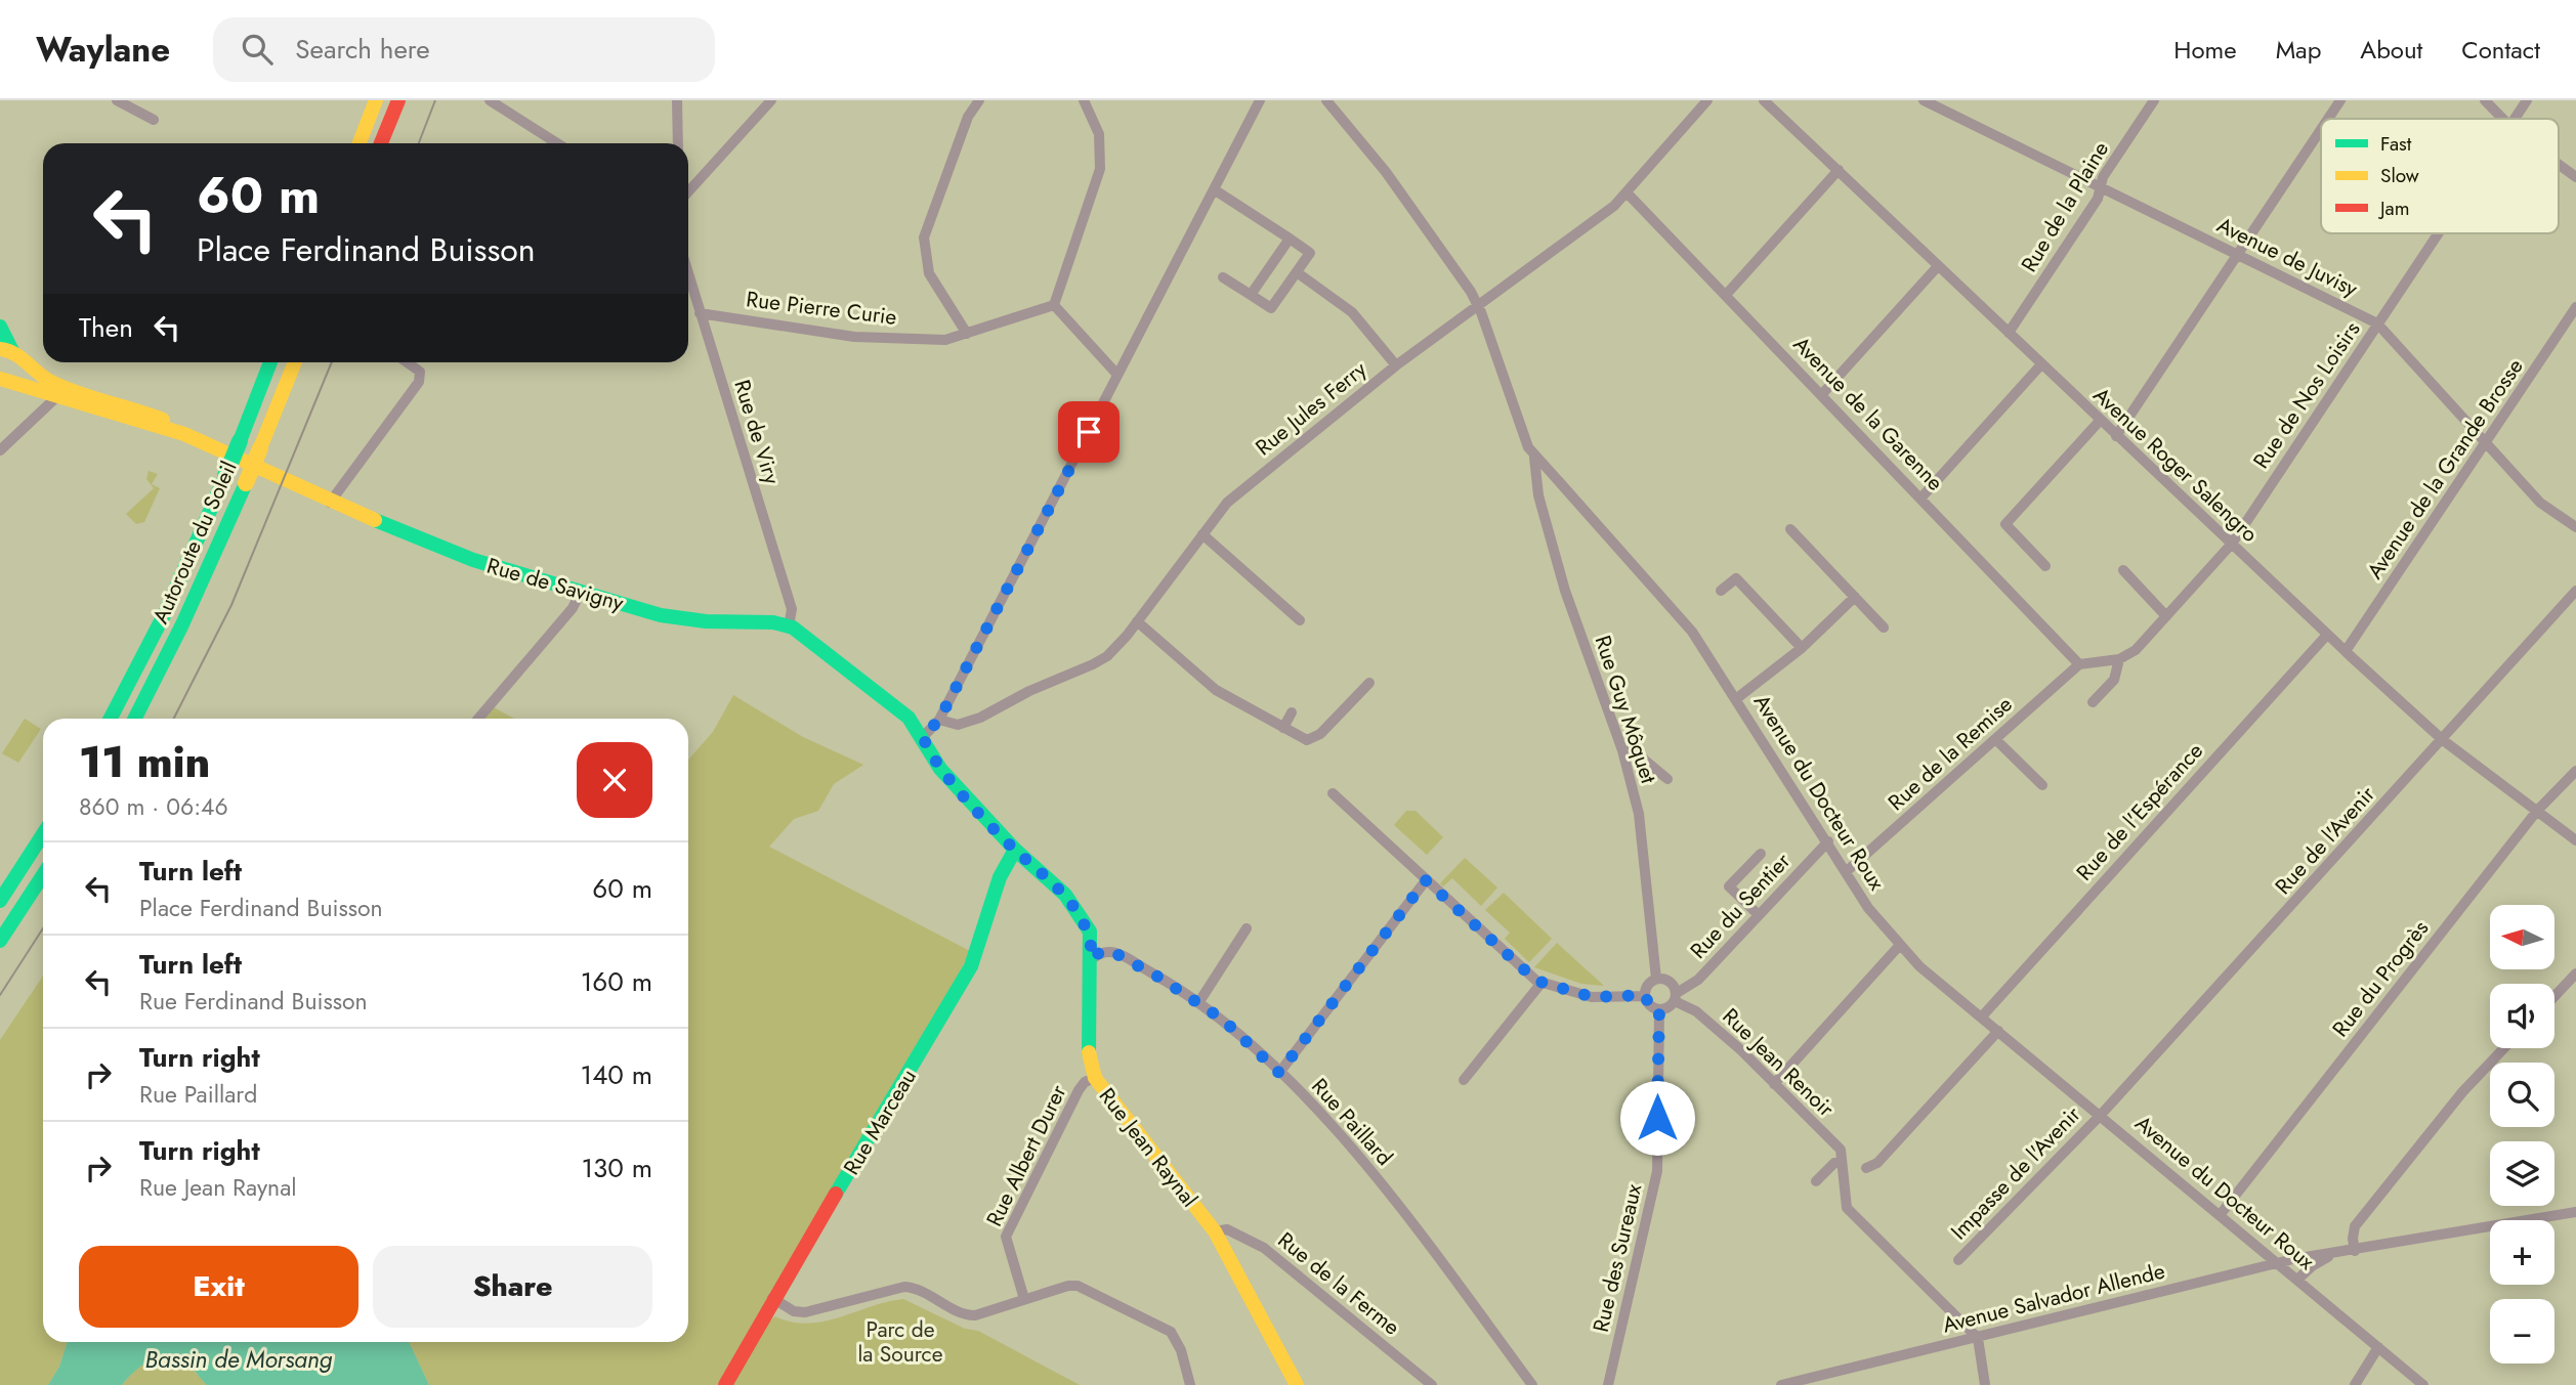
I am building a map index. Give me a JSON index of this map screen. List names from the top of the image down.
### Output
{
  "streets": {
    "main road": [
      "Autoroute du Soleil",
      "Rue de Savigny",
      "Rue Marceau",
      "Rue Jean Raynal"
    ],
    "street": [
      "Rue de la Plaine",
      "Avenue de Juvisy",
      "Rue Pierre Curie",
      "Rue de Nos Loisirs",
      "Rue Jules Ferry",
      "Avenue de la Garenne",
      "Rue de Viry",
      "Avenue Roger Salengro",
      "Avenue de la Grande Brosse",
      "Rue Guy Môquet",
      "Rue de la Remise",
      "Avenue du Docteur Roux",
      "Rue de l'Espérance",
      "Rue de l'Avenir",
      "Rue du Sentier",
      "Rue du Progrès",
      "Rue Jean Renoir",
      "Rue Paillard",
      "Rue Albert Durer",
      "Impasse de l'Avenir",
      "Rue des Sureaux",
      "Rue de la Ferme",
      "Avenue Salvador Allende"
    ]
  },
  "crossings": [
    ["Rue de la Plaine", "Avenue de Juvisy"],
    ["Rue de la Plaine", "Avenue Roger Salengro"],
    ["Avenue de Juvisy", "Rue de Nos Loisirs"],
    ["Avenue de Juvisy", "Avenue de la Grande Brosse"],
    ["Rue Pierre Curie", "Rue de Viry"],
    ["Rue de Nos Loisirs", "Avenue Roger Salengro"],
    ["Rue Jules Ferry", "Avenue de la Garenne"],
    ["Rue Jules Ferry", "Avenue du Docteur Roux"],
    ["Avenue de la Garenne", "Rue de la Remise"],
    ["Rue de Viry", "Rue de Savigny"],
    ["Rue de Viry", "Rue Jean Raynal"],
    ["Avenue Roger Salengro", "Avenue de la Grande Brosse"],
    ["Avenue Roger Salengro", "Rue de l'Espérance"],
    ["Avenue Roger Salengro", "Rue de l'Avenir"],
    ["Avenue Roger Salengro", "Rue du Progrès"],
    ["Rue de Savigny", "Rue Jean Raynal"],
    ["Rue Guy Môquet", "Avenue du Docteur Roux"],
    ["Rue Guy Môquet", "Rue du Sentier"],
    ["Rue Guy Môquet", "Rue Jean Renoir"],
    ["Rue Guy Môquet", "Rue des Sureaux"],
    ["Rue de la Remise", "Avenue du Docteur Roux"],
    ["Avenue du Docteur Roux", "Rue de l'Espérance"],
    ["Avenue du Docteur Roux", "Rue de l'Avenir"],
    ["Avenue du Docteur Roux", "Rue du Sentier"],
    ["Avenue du Docteur Roux", "Rue du Progrès"],
    ["Avenue du Docteur Roux", "Impasse de l'Avenir"],
    ["Avenue du Docteur Roux", "Avenue Salvador Allende"],
    ["Rue de l'Avenir", "Impasse de l'Avenir"],
    ["Rue du Sentier", "Rue Jean Renoir"],
    ["Rue du Sentier", "Rue des Sureaux"],
    ["Rue Jean Renoir", "Rue des Sureaux"],
    ["Rue Jean Renoir", "Avenue Salvador Allende"],
    ["Rue Marceau", "Rue Jean Raynal"],
    ["Rue Paillard", "Rue Jean Raynal"],
    ["Rue Jean Raynal", "Rue Albert Durer"],
    ["Rue Jean Raynal", "Rue de la Ferme"]
  ],
  "water": ["Bassin de Morsang"],
  "parks": ["Parc de la Source"],
  "legend": ["Fast", "Slow", "Jam"],
  "north": "left",
  "page": {
    "header": "Waylane",
    "search": "Search here",
    "nav": [
      "Home",
      "Map",
      "About",
      "Contact"
    ],
    "turn": ["60 m", "Place Ferdinand Buisson"],
    "then": "Then",
    "heading": ["11 min", "860 m · 06:46"],
    "list": [
      {
        "name": "Turn left",
        "note": "Place Ferdinand Buisson",
        "value": "60 m"
      },
      {
        "name": "Turn left",
        "note": "Rue Ferdinand Buisson",
        "value": "160 m"
      },
      {
        "name": "Turn right",
        "note": "Rue Paillard",
        "value": "140 m"
      },
      {
        "name": "Turn right",
        "note": "Rue Jean Raynal",
        "value": "130 m"
      }
    ],
    "map_buttons": ["+", "−"],
    "buttons": ["Exit", "Share"]
  }
}
